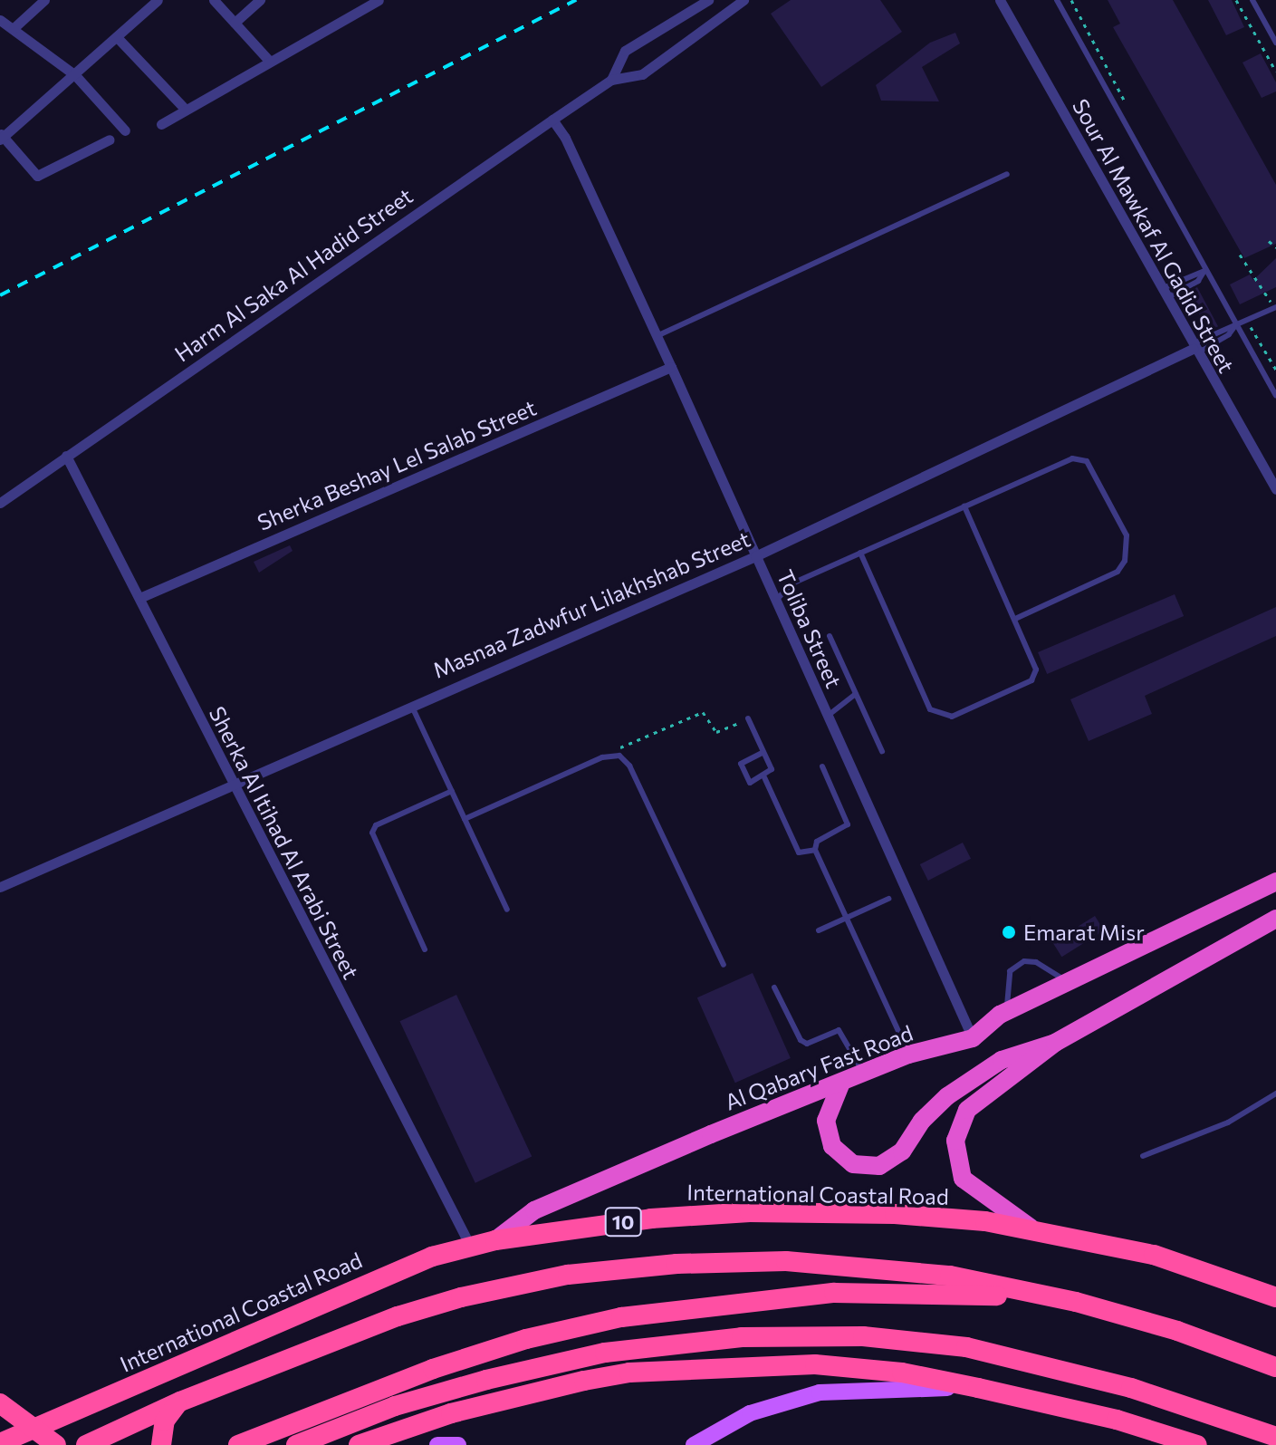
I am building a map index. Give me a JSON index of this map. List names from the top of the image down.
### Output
{
  "streets": {
    "highway": ["Al Qabary Fast Road", "International Coastal Road", "10"],
    "street": [
      "Sour Al Mawkaf Al Gadid Street",
      "Harm Al Saka Al Hadid Street",
      "Sherka Beshay Lel Salab Street",
      "Masnaa Zadwfur Lilakhshab Street",
      "Toliba Street",
      "Sherka Al Itihad Al Arabi Street"
    ]
  },
  "crossings": [
    ["Sour Al Mawkaf Al Gadid Street", "Masnaa Zadwfur Lilakhshab Street"],
    ["Harm Al Saka Al Hadid Street", "Toliba Street"],
    ["Harm Al Saka Al Hadid Street", "Sherka Al Itihad Al Arabi Street"],
    ["Sherka Beshay Lel Salab Street", "Toliba Street"],
    ["Sherka Beshay Lel Salab Street", "Sherka Al Itihad Al Arabi Street"],
    ["Masnaa Zadwfur Lilakhshab Street", "Toliba Street"],
    ["Masnaa Zadwfur Lilakhshab Street", "Sherka Al Itihad Al Arabi Street"],
    ["Toliba Street", "Al Qabary Fast Road"],
    ["Sherka Al Itihad Al Arabi Street", "International Coastal Road"],
    ["Al Qabary Fast Road", "International Coastal Road"]
  ],
  "places": ["Emarat Misr"]
}
